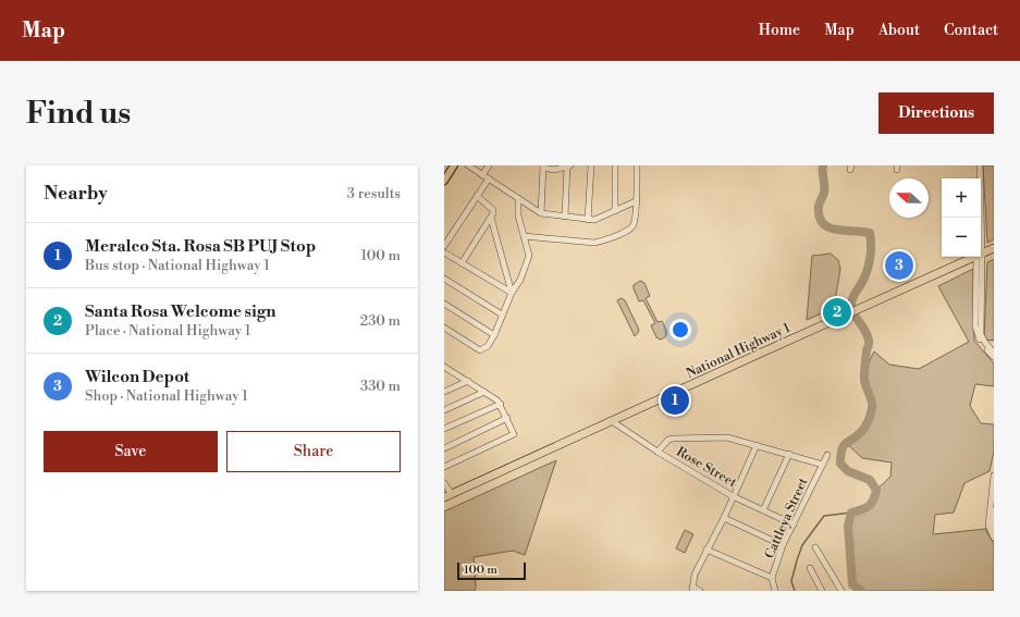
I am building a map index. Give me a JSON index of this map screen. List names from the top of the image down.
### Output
{
  "streets": {
    "highway": ["National Highway 1"],
    "street": ["Rose Street", "Cattleya Street"]
  },
  "crossings": [
    ["National Highway 1", "Rose Street"],
    ["Rose Street", "Cattleya Street"]
  ],
  "scale_bar": "100 m",
  "north": "left",
  "page": {
    "header": "Map",
    "nav": [
      "Home",
      "Map",
      "About",
      "Contact"
    ],
    "buttons": [
      "Directions",
      ["Save", "Share"]
    ],
    "title": "Find us",
    "heading": ["Nearby", "3 results"],
    "map_buttons": ["+", "−"],
    "list": [
      {
        "mark": "1",
        "name": "Meralco Sta. Rosa SB PUJ Stop",
        "note": "Bus stop · National Highway 1",
        "value": "100 m"
      },
      {
        "mark": "2",
        "name": "Santa Rosa Welcome sign",
        "note": "Place · National Highway 1",
        "value": "230 m"
      },
      {
        "mark": "3",
        "name": "Wilcon Depot",
        "note": "Shop · National Highway 1",
        "value": "330 m"
      }
    ],
    "pins": ["3", "2", "1"],
    "scale": "100 m"
  }
}
